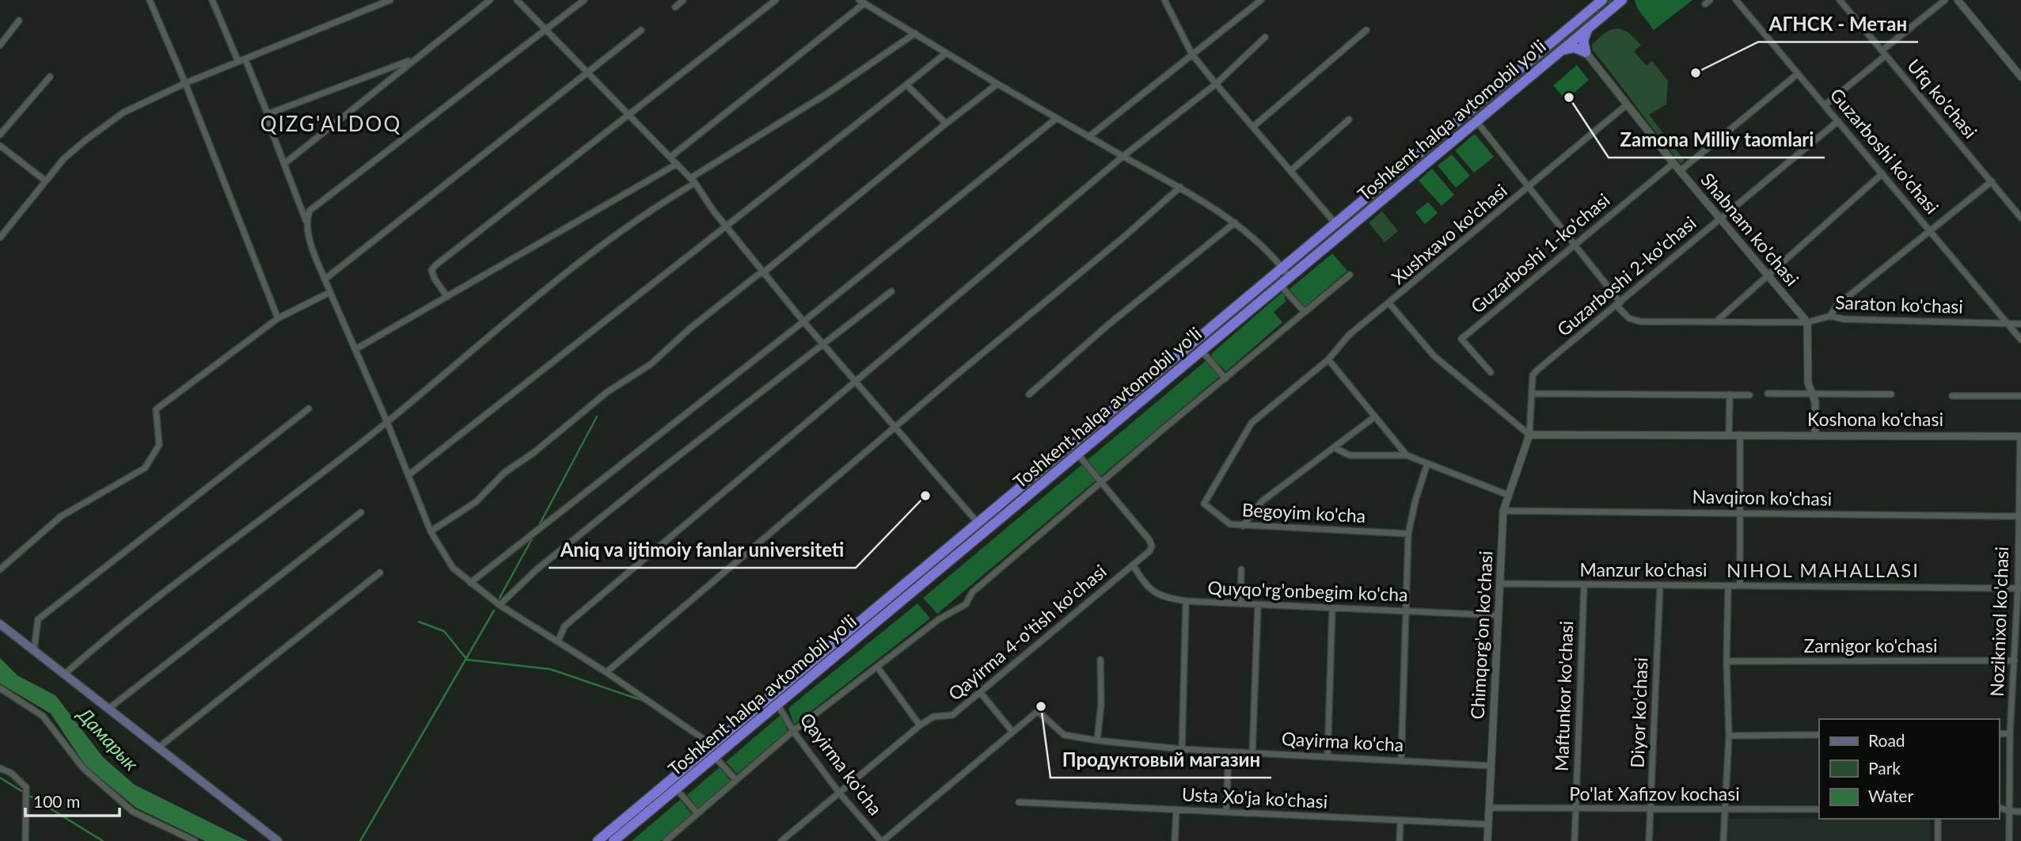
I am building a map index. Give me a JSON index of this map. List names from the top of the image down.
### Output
{
  "streets": {
    "highway": ["Toshkent halqa avtomobil yo'li"],
    "street": [
      "Ufq ko'chasi",
      "Guzarboshi ko'chasi",
      "Shabnam ko'chasi",
      "Xushxavo ko'chasi",
      "Guzarboshi 1-ko'chasi",
      "Guzarboshi 2-ko'chasi",
      "Saraton ko'chasi",
      "Koshona ko'chasi",
      "Navqiron ko'chasi",
      "Begoyim ko'cha",
      "Manzur ko'chasi",
      "Quyqo'rg'onbegim ko'cha",
      "Noziknixol ko'chasi",
      "Qayirma 4-o'tish ko'chasi",
      "Chimqorg'on ko'chasi",
      "Zarnigor ko'chasi",
      "Maftunkor ko'chasi",
      "Diyor ko'chasi",
      "Qayirma ko'cha",
      "Po'lat Xafizov kochasi",
      "Usta Xo'ja ko'chasi"
    ]
  },
  "crossings": [
    ["Toshkent halqa avtomobil yo'li", "Saraton ko'chasi"],
    ["Toshkent halqa avtomobil yo'li", "Qayirma ko'cha"],
    ["Guzarboshi ko'chasi", "Guzarboshi 2-ko'chasi"],
    ["Guzarboshi ko'chasi", "Saraton ko'chasi"],
    ["Shabnam ko'chasi", "Xushxavo ko'chasi"],
    ["Shabnam ko'chasi", "Guzarboshi 1-ko'chasi"],
    ["Shabnam ko'chasi", "Guzarboshi 2-ko'chasi"],
    ["Shabnam ko'chasi", "Saraton ko'chasi"],
    ["Xushxavo ko'chasi", "Guzarboshi 2-ko'chasi"],
    ["Xushxavo ko'chasi", "Saraton ko'chasi"],
    ["Xushxavo ko'chasi", "Koshona ko'chasi"],
    ["Xushxavo ko'chasi", "Chimqorg'on ko'chasi"],
    ["Guzarboshi 1-ko'chasi", "Saraton ko'chasi"],
    ["Guzarboshi 2-ko'chasi", "Saraton ko'chasi"],
    ["Guzarboshi 2-ko'chasi", "Koshona ko'chasi"],
    ["Guzarboshi 2-ko'chasi", "Chimqorg'on ko'chasi"],
    ["Koshona ko'chasi", "Noziknixol ko'chasi"],
    ["Koshona ko'chasi", "Chimqorg'on ko'chasi"],
    ["Navqiron ko'chasi", "Noziknixol ko'chasi"],
    ["Navqiron ko'chasi", "Chimqorg'on ko'chasi"],
    ["Manzur ko'chasi", "Noziknixol ko'chasi"],
    ["Manzur ko'chasi", "Chimqorg'on ko'chasi"],
    ["Manzur ko'chasi", "Maftunkor ko'chasi"],
    ["Manzur ko'chasi", "Diyor ko'chasi"],
    ["Quyqo'rg'onbegim ko'cha", "Qayirma 4-o'tish ko'chasi"],
    ["Quyqo'rg'onbegim ko'cha", "Chimqorg'on ko'chasi"],
    ["Noziknixol ko'chasi", "Zarnigor ko'chasi"],
    ["Qayirma 4-o'tish ko'chasi", "Qayirma ko'cha"],
    ["Chimqorg'on ko'chasi", "Qayirma ko'cha"],
    ["Chimqorg'on ko'chasi", "Po'lat Xafizov kochasi"],
    ["Chimqorg'on ko'chasi", "Usta Xo'ja ko'chasi"],
    ["Maftunkor ko'chasi", "Po'lat Xafizov kochasi"],
    ["Diyor ko'chasi", "Po'lat Xafizov kochasi"]
  ],
  "districts": ["QIZG'ALDOQ", "NIHOL MAHALLASI"],
  "water": ["Дамарык"],
  "places": [
    "АГНСК - Метан",
    "Zamona Milliy taomlari",
    "Aniq va ijtimoiy fanlar universiteti",
    "Продуктовый магазин"
  ],
  "legend": ["Road", "Park", "Water"],
  "scale_bar": "100 m"
}
